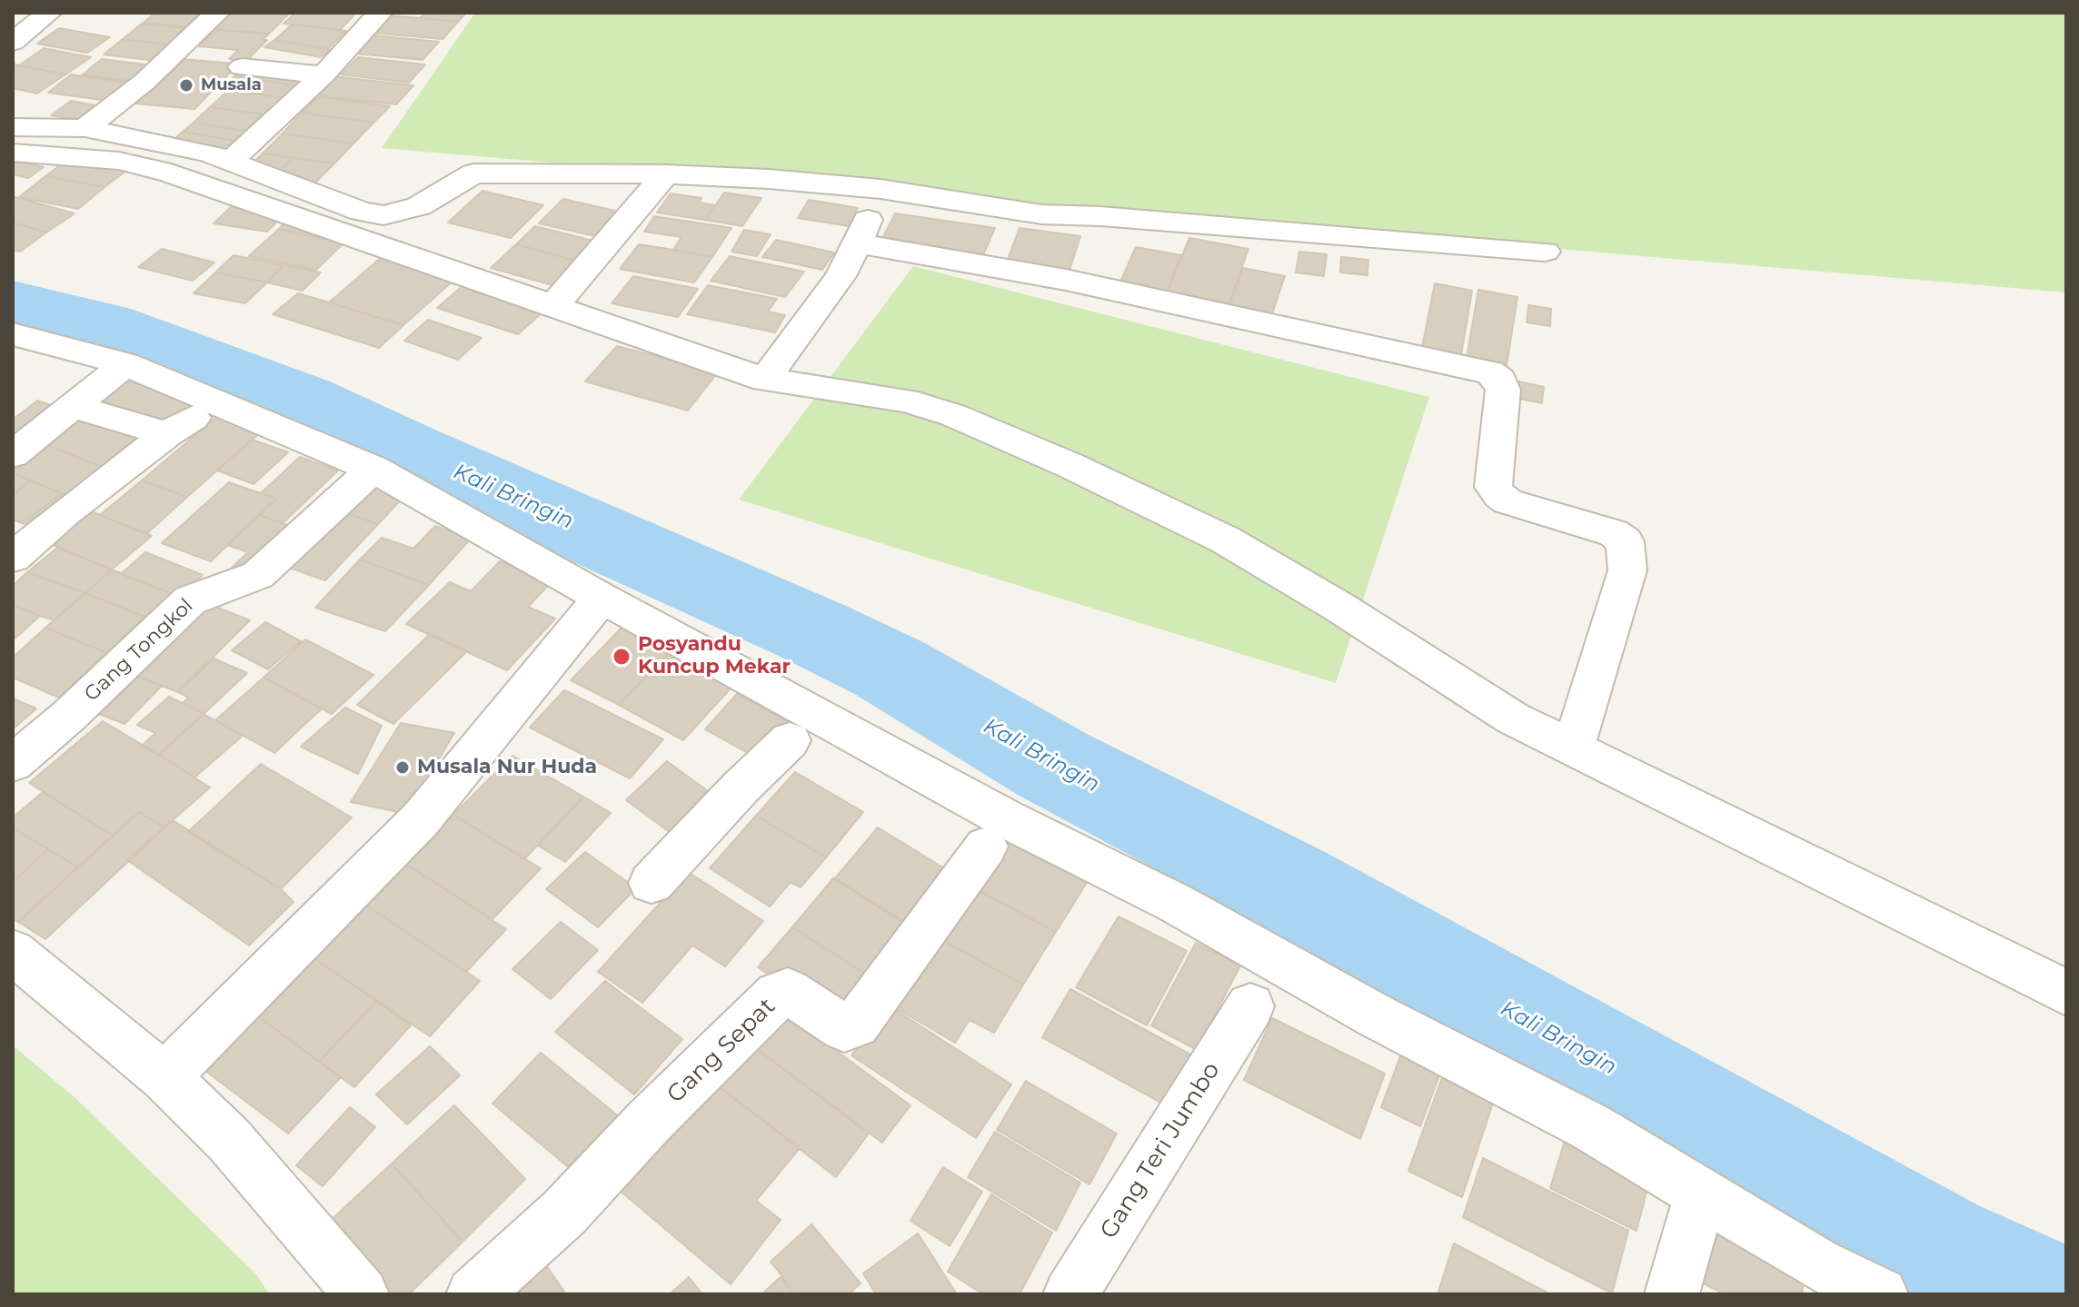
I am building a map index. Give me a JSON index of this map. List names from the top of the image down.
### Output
{
  "streets": {
    "street": ["Gang Tongkol", "Gang Sepat", "Gang Teri Jumbo"]
  },
  "water": ["Kali Bringin"],
  "places": ["Musala", "Posyandu Kuncup Mekar", "Musala Nur Huda"]
}
